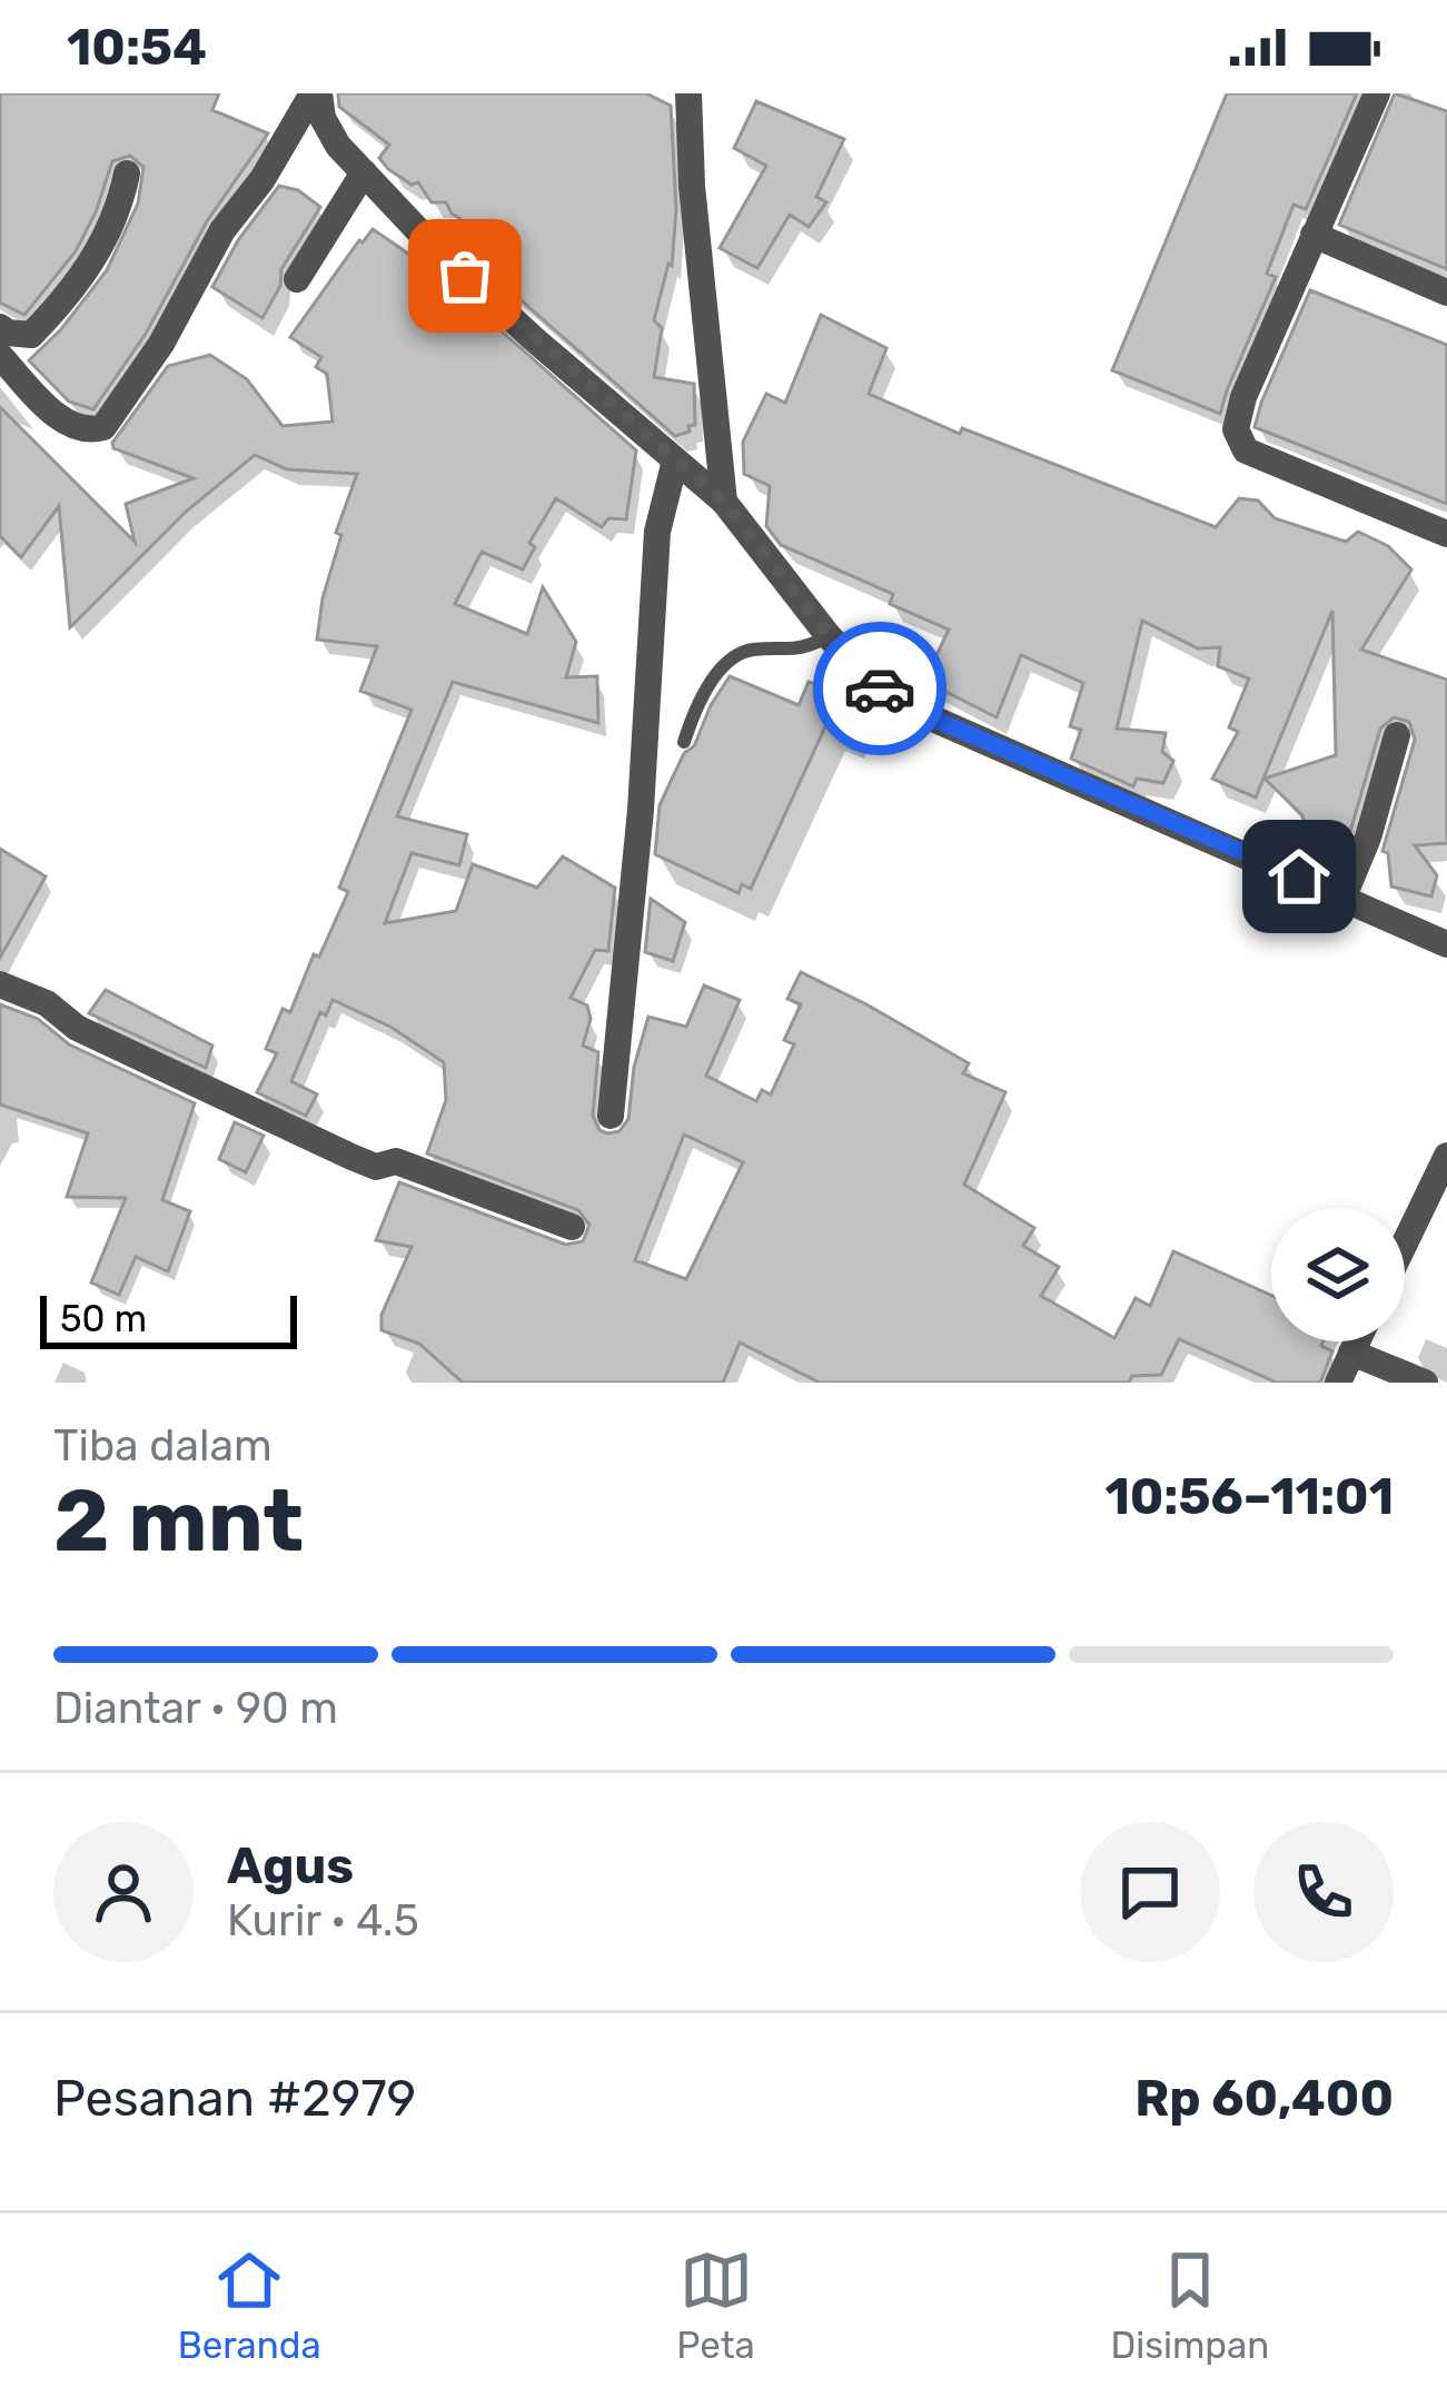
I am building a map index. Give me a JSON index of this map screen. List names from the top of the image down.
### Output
{
  "scale_bar": "50 m",
  "page": {
    "status": "10:54",
    "scale": "50 m",
    "heading": ["2 mnt", "Tiba dalam", "10:56–11:01"],
    "panel": [
      "Agus",
      "Kurir · 4.5",
      "Pesanan #2979",
      "Rp 60,400"
    ],
    "bar": "Diantar · 90 m",
    "tabs": ["Beranda", "Peta", "Disimpan"]
  }
}
